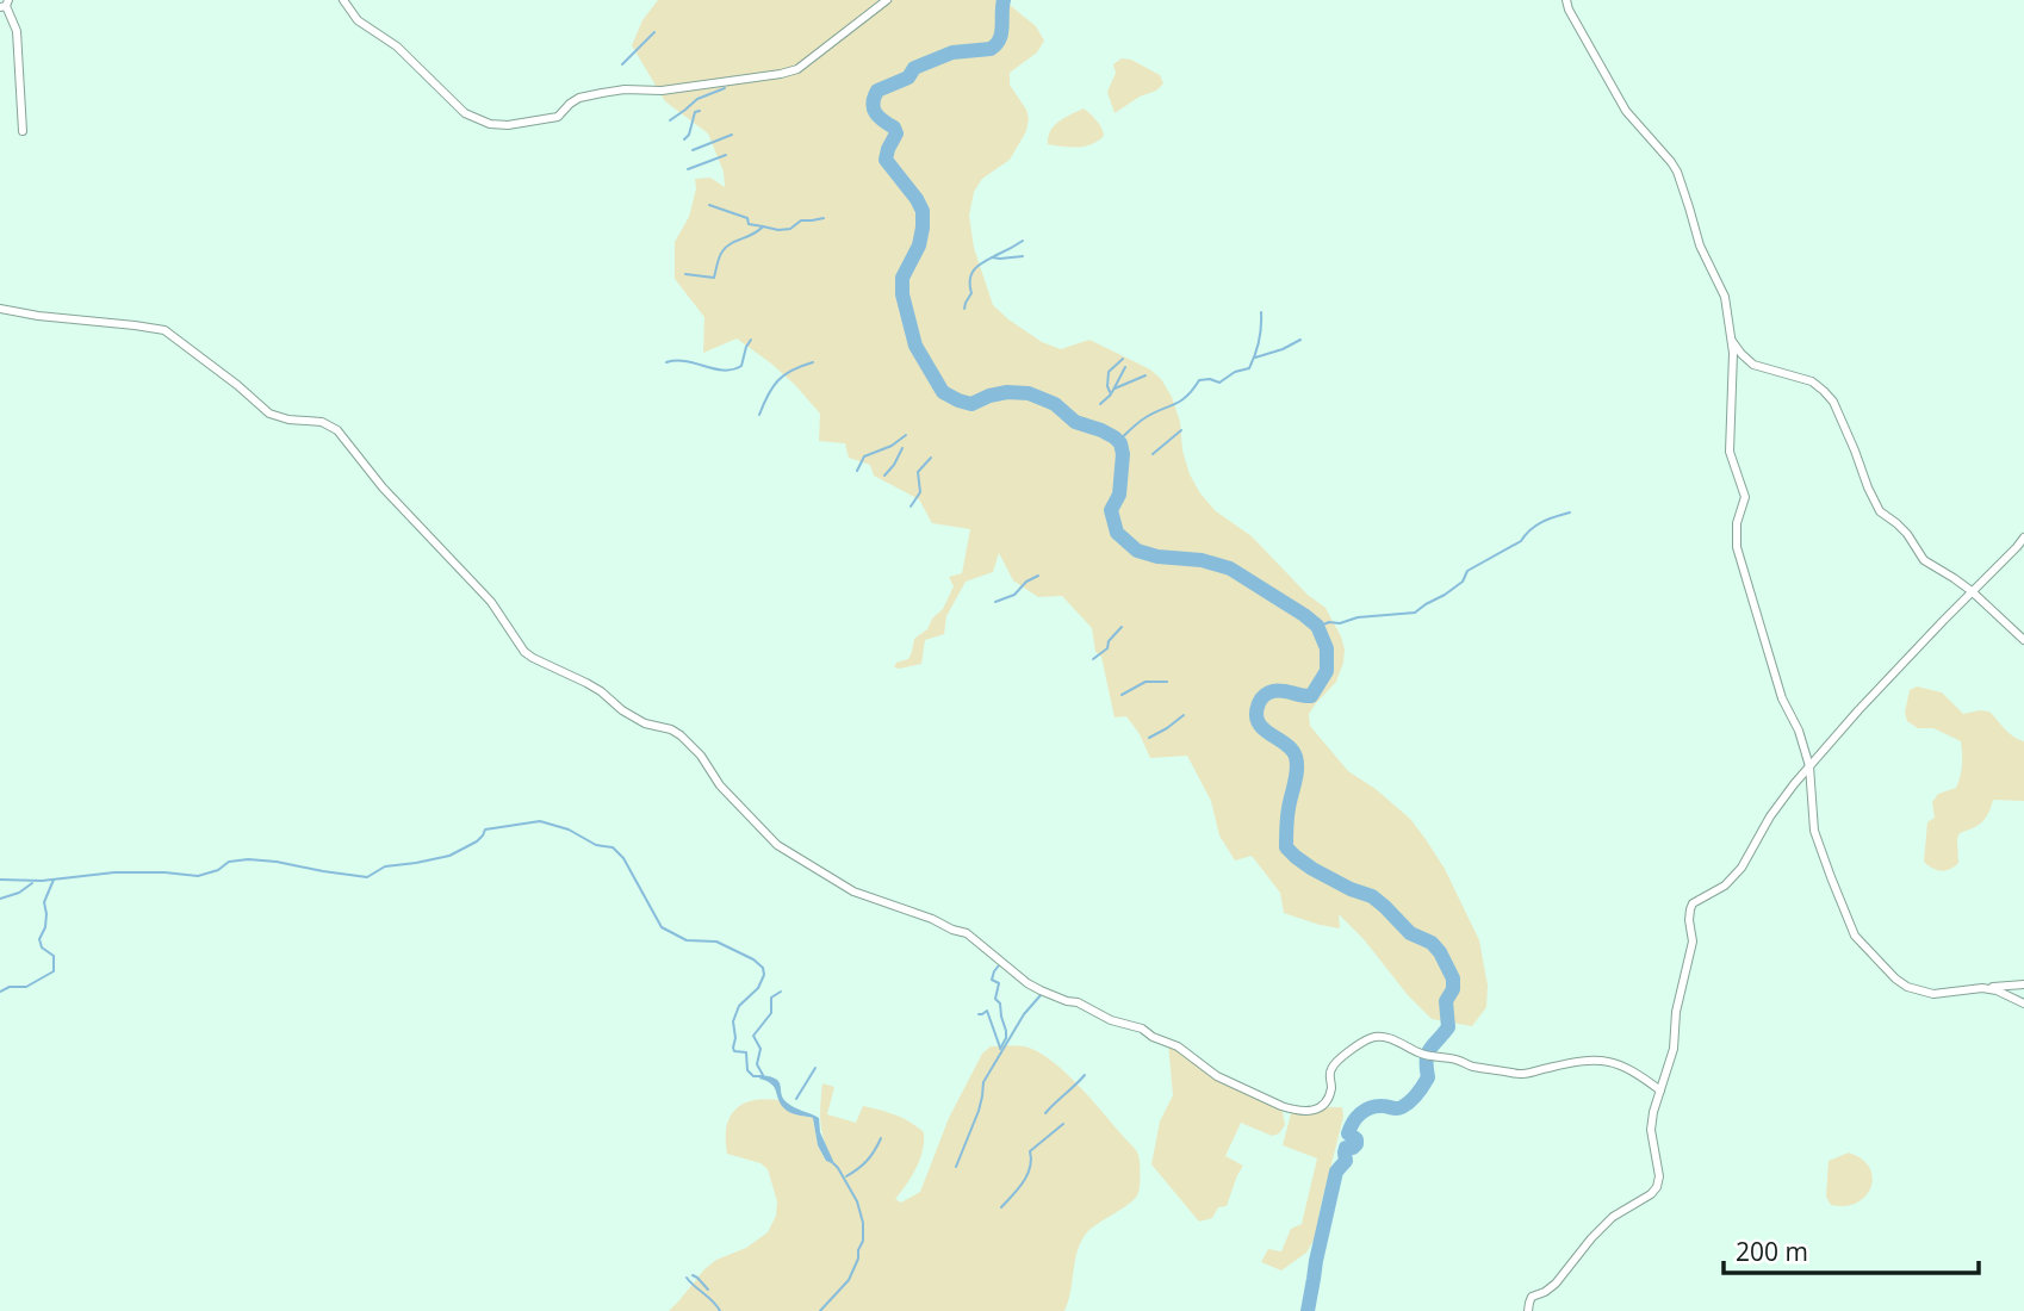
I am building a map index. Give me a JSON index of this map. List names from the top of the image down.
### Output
{
  "scale_bar": "200 m"
}
